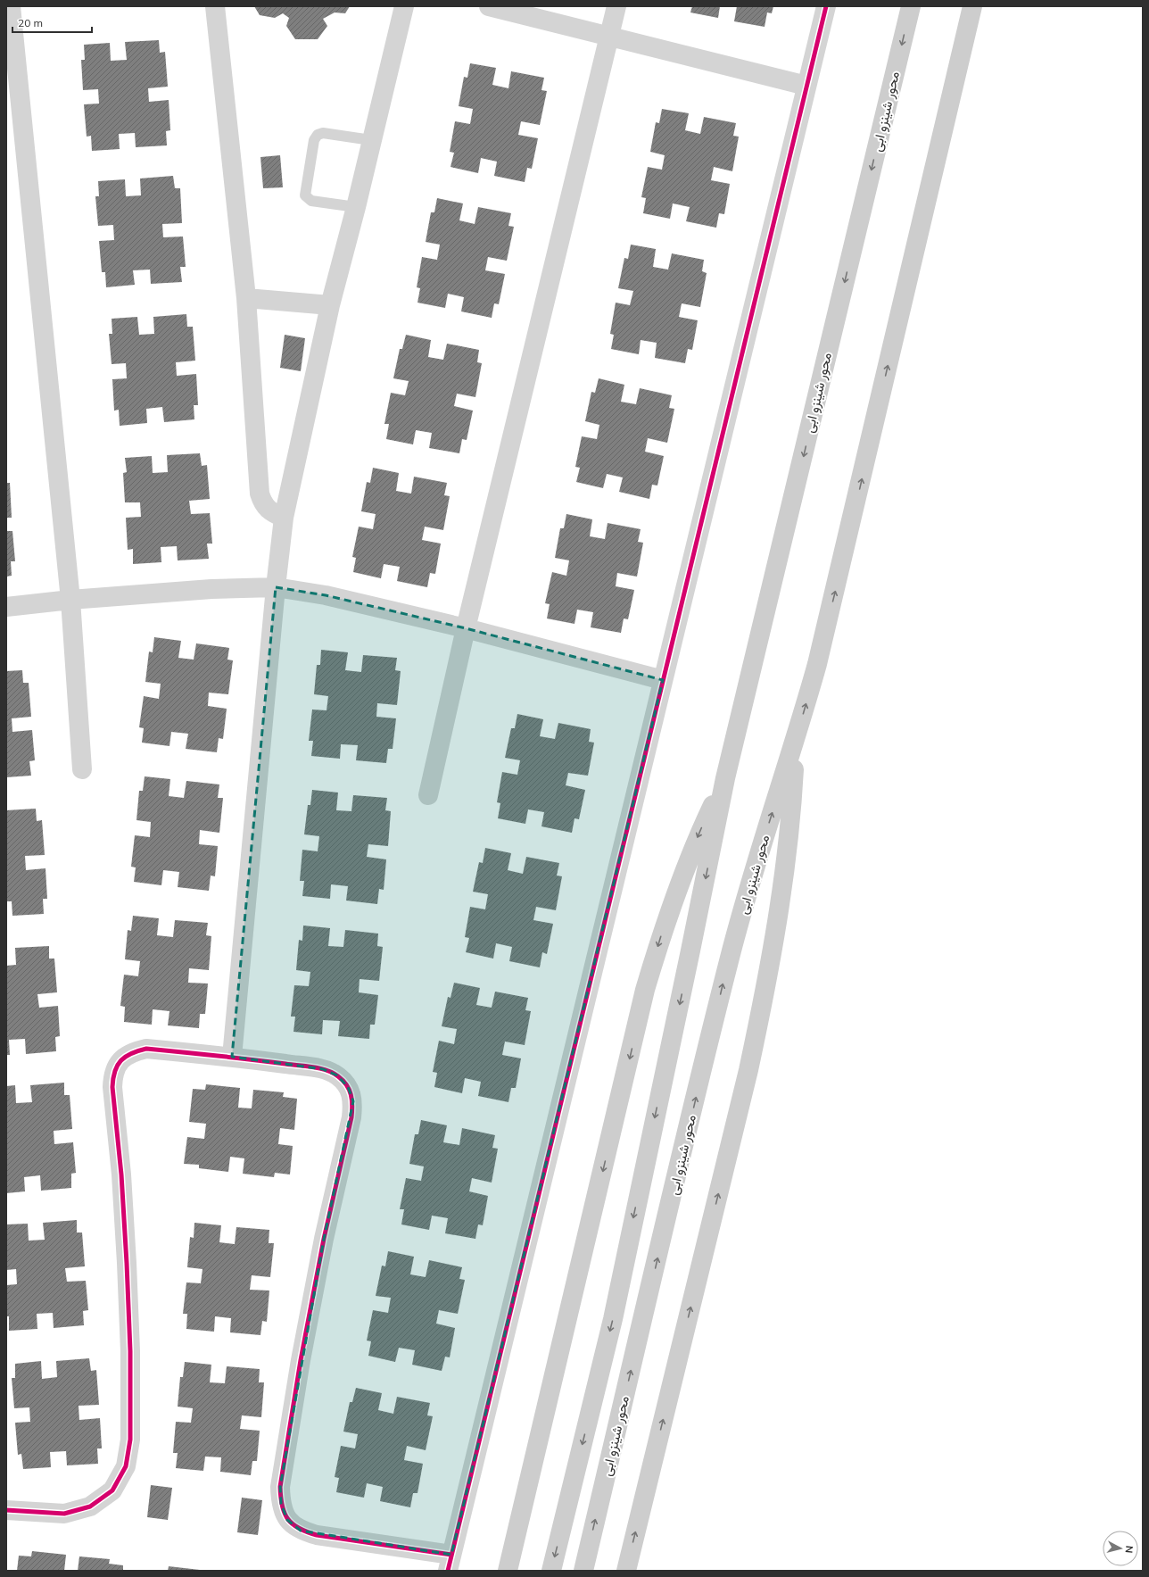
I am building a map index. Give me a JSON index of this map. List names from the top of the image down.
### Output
{
  "streets": {
    "main road": ["محور شينزو ابى"]
  },
  "scale_bar": "20 m",
  "north": "right"
}
